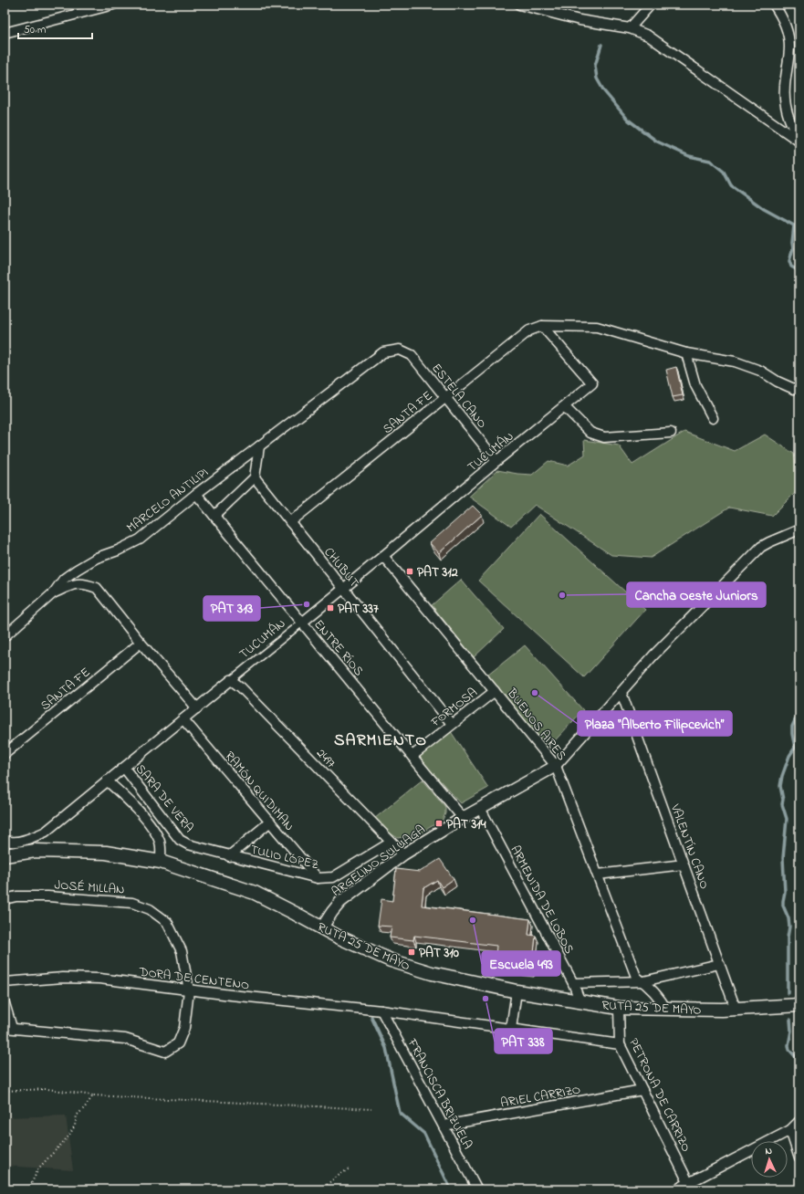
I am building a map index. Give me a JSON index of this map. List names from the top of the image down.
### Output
{
  "streets": {
    "main road": ["RUTA 25 DE MAYO"],
    "street": [
      "ESTELA CANO",
      "SANTA FE",
      "TUCUMÁN",
      "MARCELO ANTILIPI",
      "CHUBUT",
      "ENTRE RÍOS",
      "FORMOSA",
      "BUENOS AIRES",
      "2497",
      "RAMÓN QUIDIMAN",
      "SARA DE VERA",
      "VALENTÍN CANO",
      "TULIO LÓPEZ",
      "ARGELINO SULUAGA",
      "JOSÉ MILLAN",
      "ARMENIDA DE LOBOS",
      "DORA DE CENTENO",
      "FRANCISCA BRIZUELA",
      "PETRONA DE CARRIZO",
      "ARIEL CARRIZO"
    ]
  },
  "crossings": [
    ["ESTELA CANO", "SANTA FE"],
    ["ESTELA CANO", "TUCUMÁN"],
    ["ESTELA CANO", "MARCELO ANTILIPI"],
    ["SANTA FE", "TUCUMÁN"],
    ["SANTA FE", "CHUBUT"],
    ["TUCUMÁN", "CHUBUT"],
    ["TUCUMÁN", "ENTRE RÍOS"],
    ["TUCUMÁN", "BUENOS AIRES"],
    ["TUCUMÁN", "2497"],
    ["TUCUMÁN", "RAMÓN QUIDIMAN"],
    ["TUCUMÁN", "SARA DE VERA"],
    ["MARCELO ANTILIPI", "ENTRE RÍOS"],
    ["CHUBUT", "FORMOSA"],
    ["ENTRE RÍOS", "FORMOSA"],
    ["ENTRE RÍOS", "ARGELINO SULUAGA"],
    ["FORMOSA", "BUENOS AIRES"],
    ["BUENOS AIRES", "ARGELINO SULUAGA"],
    ["BUENOS AIRES", "RUTA 25 DE MAYO"],
    ["2497", "TULIO LÓPEZ"],
    ["2497", "ARGELINO SULUAGA"],
    ["RAMÓN QUIDIMAN", "TULIO LÓPEZ"],
    ["SARA DE VERA", "TULIO LÓPEZ"],
    ["VALENTÍN CANO", "ARGELINO SULUAGA"],
    ["VALENTÍN CANO", "RUTA 25 DE MAYO"],
    ["ARGELINO SULUAGA", "ARMENIDA DE LOBOS"],
    ["ARGELINO SULUAGA", "RUTA 25 DE MAYO"],
    ["JOSÉ MILLAN", "DORA DE CENTENO"],
    ["ARMENIDA DE LOBOS", "RUTA 25 DE MAYO"],
    ["RUTA 25 DE MAYO", "PETRONA DE CARRIZO"],
    ["DORA DE CENTENO", "FRANCISCA BRIZUELA"],
    ["DORA DE CENTENO", "PETRONA DE CARRIZO"],
    ["FRANCISCA BRIZUELA", "ARIEL CARRIZO"],
    ["PETRONA DE CARRIZO", "ARIEL CARRIZO"]
  ],
  "districts": ["SARMIENTO"],
  "places": {
    "transit": [
      "PAT 312",
      "PAT 337",
      "PAT 314",
      "PAT 310"
    ],
    "other": [
      "Cancha Oeste Juniors",
      "PAT 313",
      "Plaza “Alberto Filipcevich”",
      "Escuela 493",
      "PAT 338"
    ]
  },
  "scale_bar": "50 m",
  "north": "top"
}
